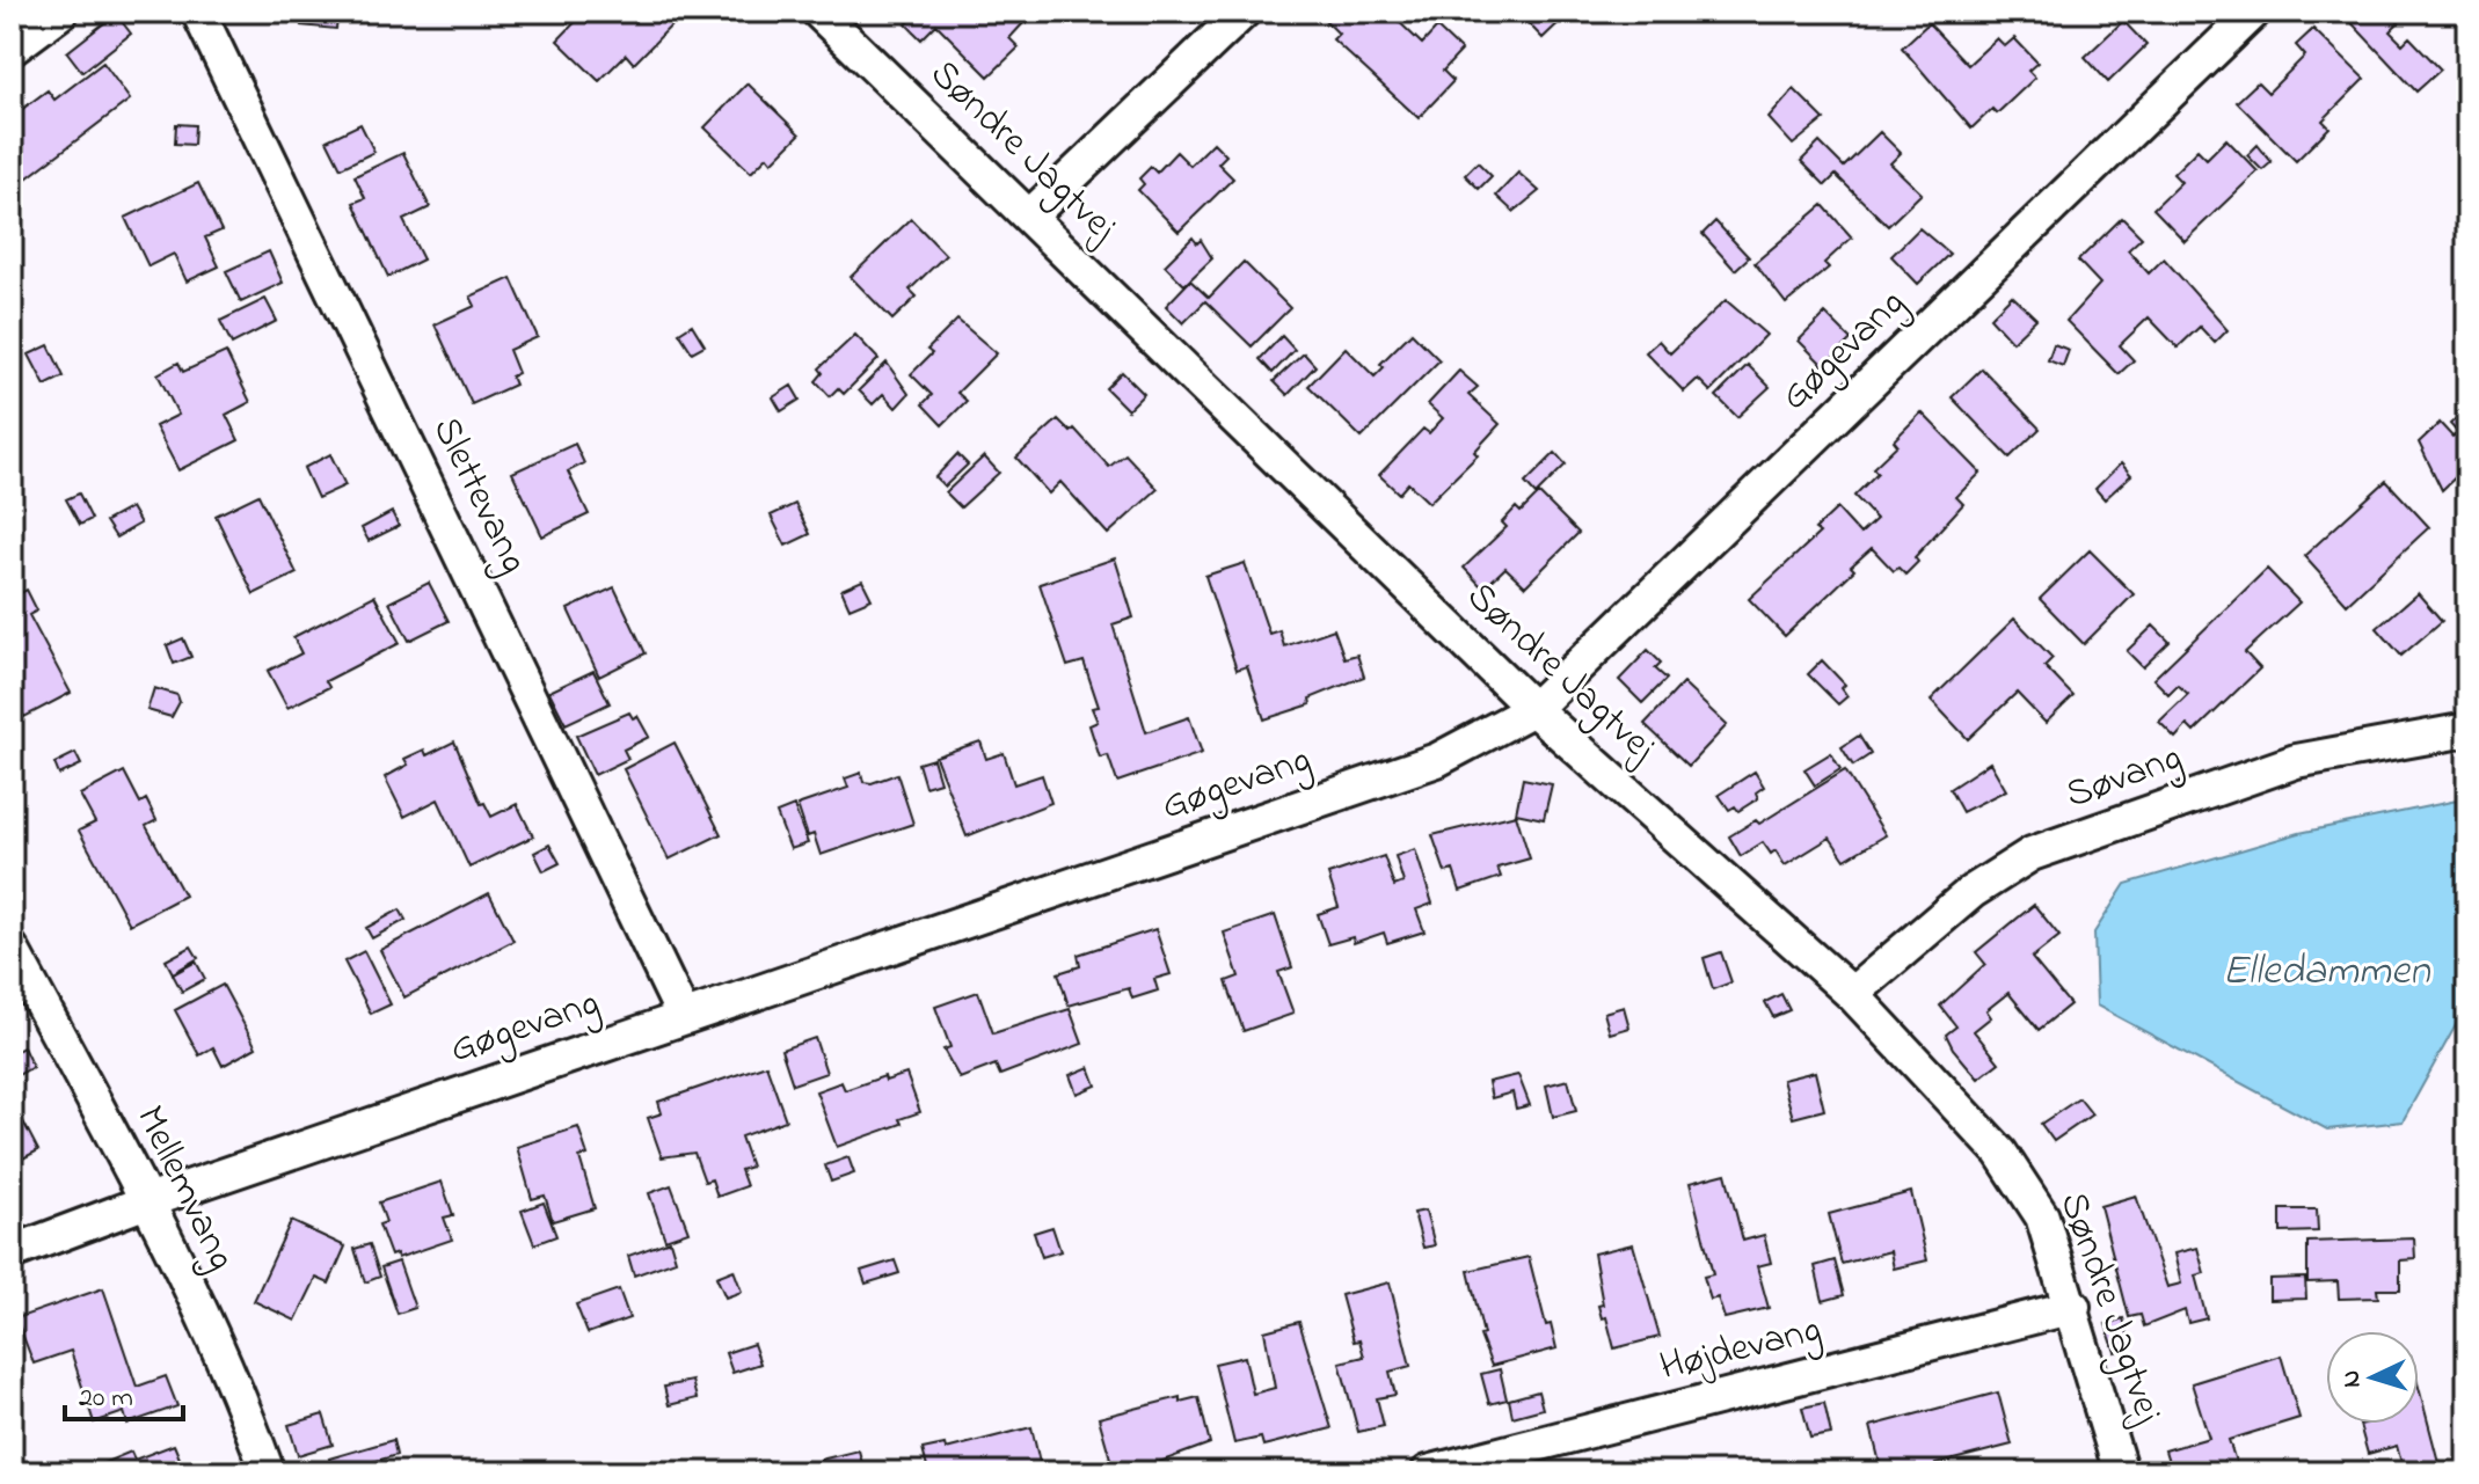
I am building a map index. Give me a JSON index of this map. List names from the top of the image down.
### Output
{
  "streets": {
    "street": [
      "Søndre Jagtvej",
      "Gøgevang",
      "Slettevang",
      "Søvang",
      "Mellemvang",
      "Højdevang"
    ]
  },
  "crossings": [
    ["Søndre Jagtvej", "Gøgevang"],
    ["Søndre Jagtvej", "Søvang"],
    ["Søndre Jagtvej", "Højdevang"],
    ["Gøgevang", "Slettevang"],
    ["Gøgevang", "Mellemvang"]
  ],
  "water": ["Elledammen"],
  "scale_bar": "20 m",
  "north": "left"
}
